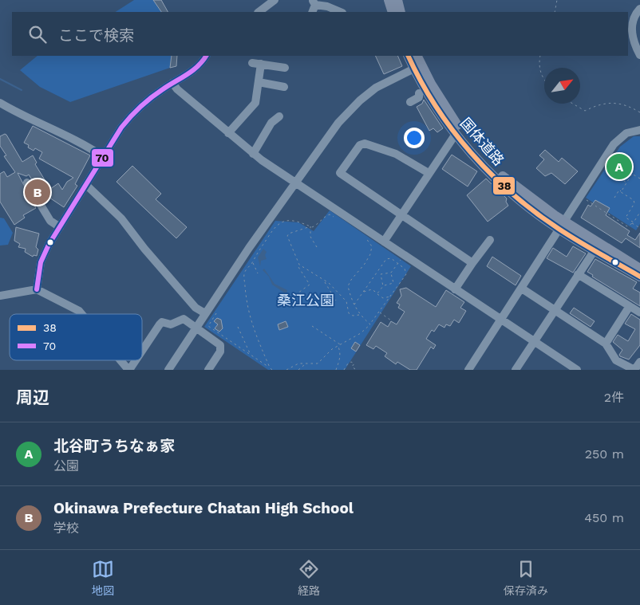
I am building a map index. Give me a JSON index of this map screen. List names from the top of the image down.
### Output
{
  "streets": {
    "main road": ["国体道路"]
  },
  "parks": ["桑江公園"],
  "lines": ["transit line 38", "transit line 70"],
  "legend": ["38", "70"],
  "north": "top right",
  "page": {
    "search": "ここで検索",
    "pins": ["A", "B"],
    "heading": ["周辺", "2件"],
    "list": [
      {
        "mark": "A",
        "name": "北谷町うちなぁ家",
        "note": "公園",
        "value": "250 m"
      },
      {
        "mark": "B",
        "name": "Okinawa Prefecture Chatan High School",
        "note": "学校",
        "value": "450 m"
      }
    ],
    "nav": ["地図", "経路", "保存済み"]
  }
}
